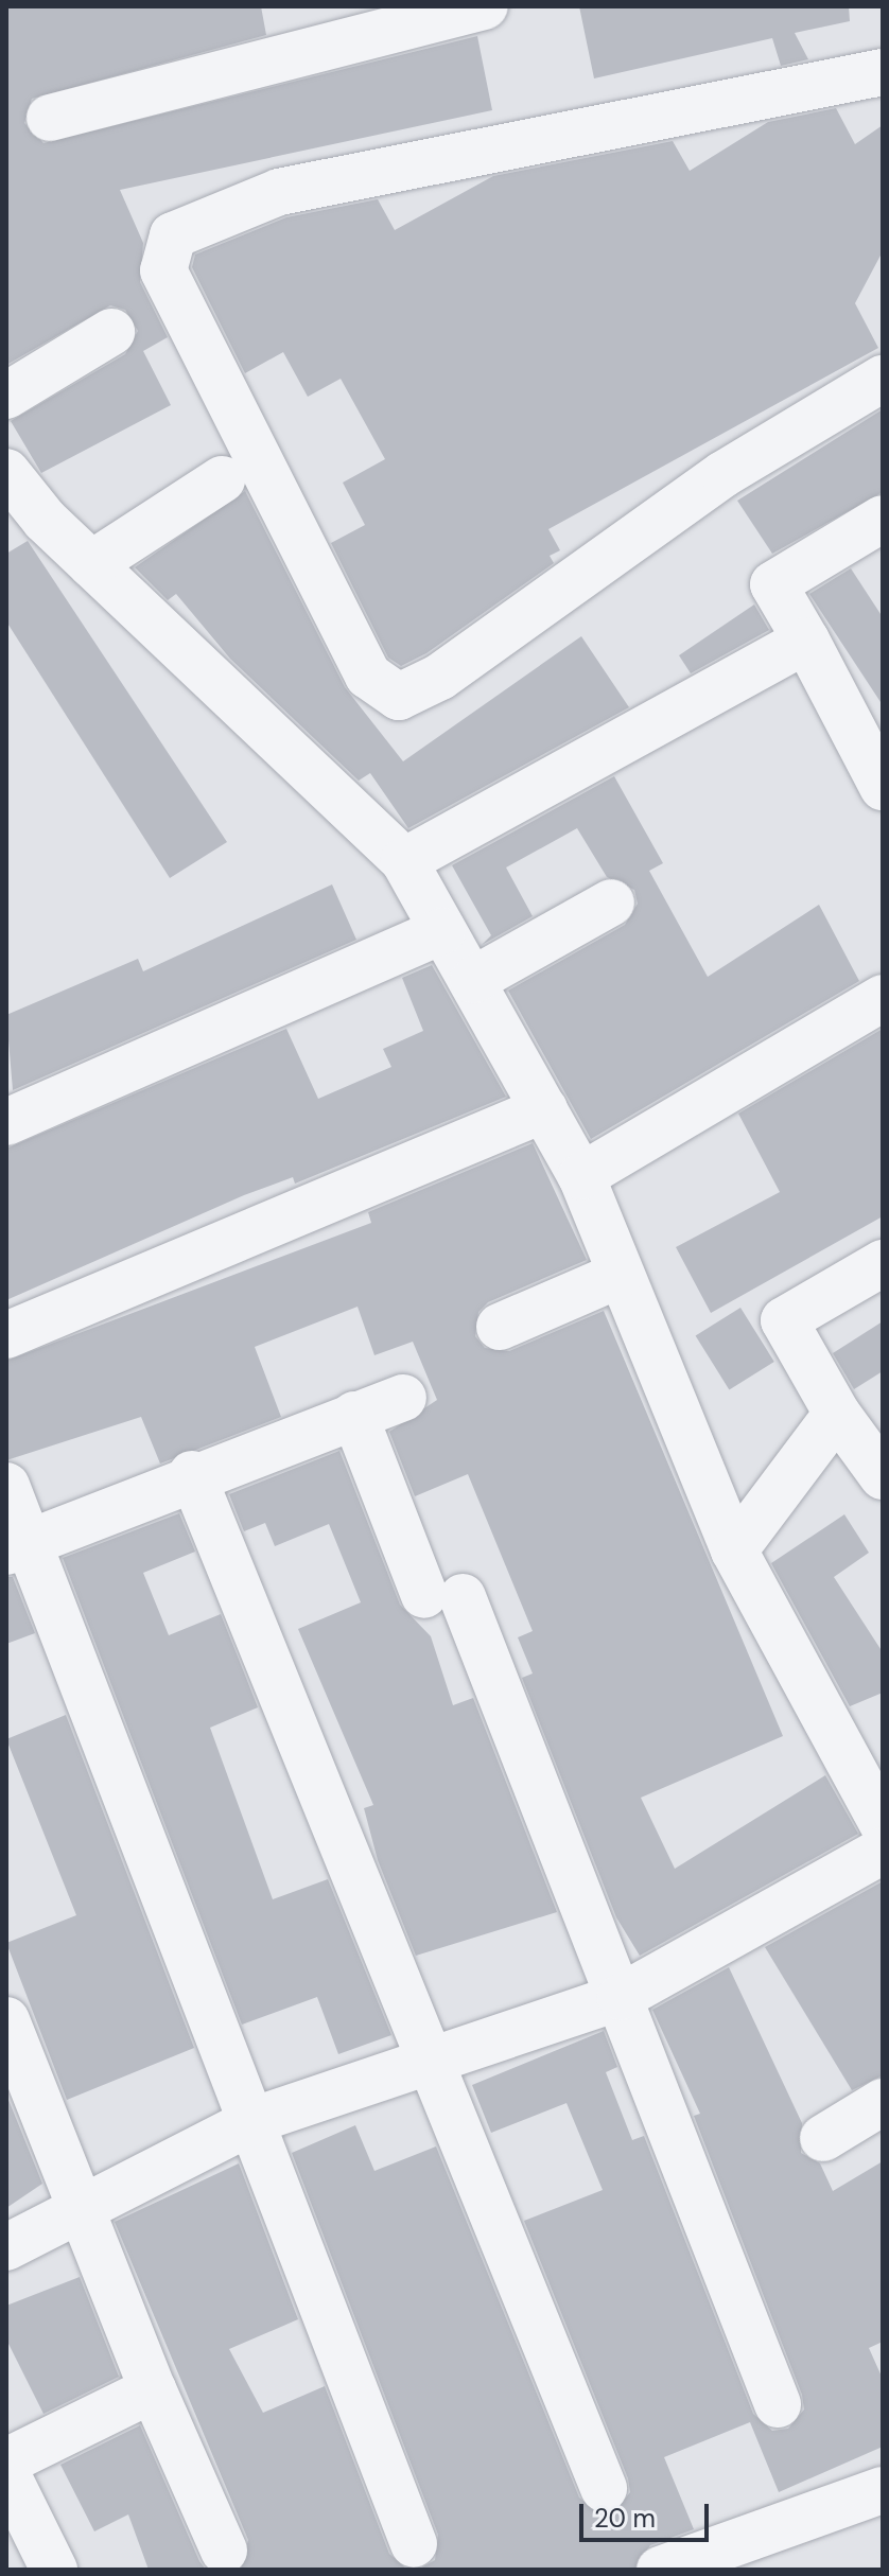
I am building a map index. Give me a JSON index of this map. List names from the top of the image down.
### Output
{
  "scale_bar": "20 m"
}
